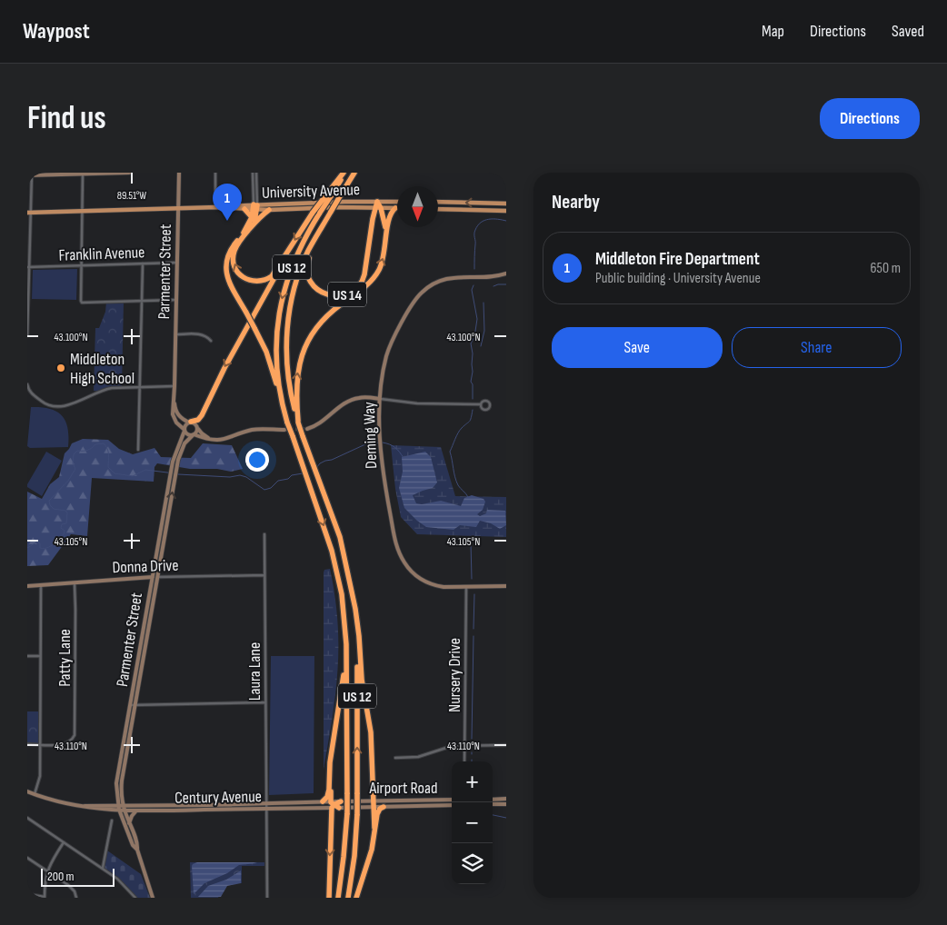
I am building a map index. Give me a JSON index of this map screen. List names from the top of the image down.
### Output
{
  "streets": {
    "highway": ["US 12", "US 14"],
    "main road": ["University Avenue"],
    "street": [
      "Franklin Avenue",
      "Parmenter Street",
      "Deming Way",
      "Donna Drive",
      "Patty Lane",
      "Laura Lane",
      "Nursery Drive",
      "Airport Road",
      "Century Avenue"
    ]
  },
  "crossings": [
    ["University Avenue", "Parmenter Street"],
    ["University Avenue", "US 14"],
    ["Franklin Avenue", "Parmenter Street"],
    ["US 12", "US 14"],
    ["Parmenter Street", "Donna Drive"],
    ["Parmenter Street", "Century Avenue"],
    ["Deming Way", "Nursery Drive"],
    ["Donna Drive", "Patty Lane"],
    ["Donna Drive", "Laura Lane"],
    ["Laura Lane", "Century Avenue"],
    ["Airport Road", "Century Avenue"]
  ],
  "places": ["Middleton High School"],
  "scale_bar": "200 m",
  "north": "bottom",
  "page": {
    "header": "Waypost",
    "nav": ["Map", "Directions", "Saved"],
    "buttons": [
      "Directions",
      ["Save", "Share"]
    ],
    "title": "Find us",
    "heading": "Nearby",
    "pins": "1",
    "list": [
      {
        "mark": "1",
        "name": "Middleton Fire Department",
        "note": "Public building · University Avenue",
        "value": "650 m"
      }
    ],
    "map_buttons": ["+", "−"],
    "scale": "200 m"
  },
  "coordinates": [
    "89.51°W",
    "43.100°N",
    "43.105°N",
    "43.110°N"
  ]
}
